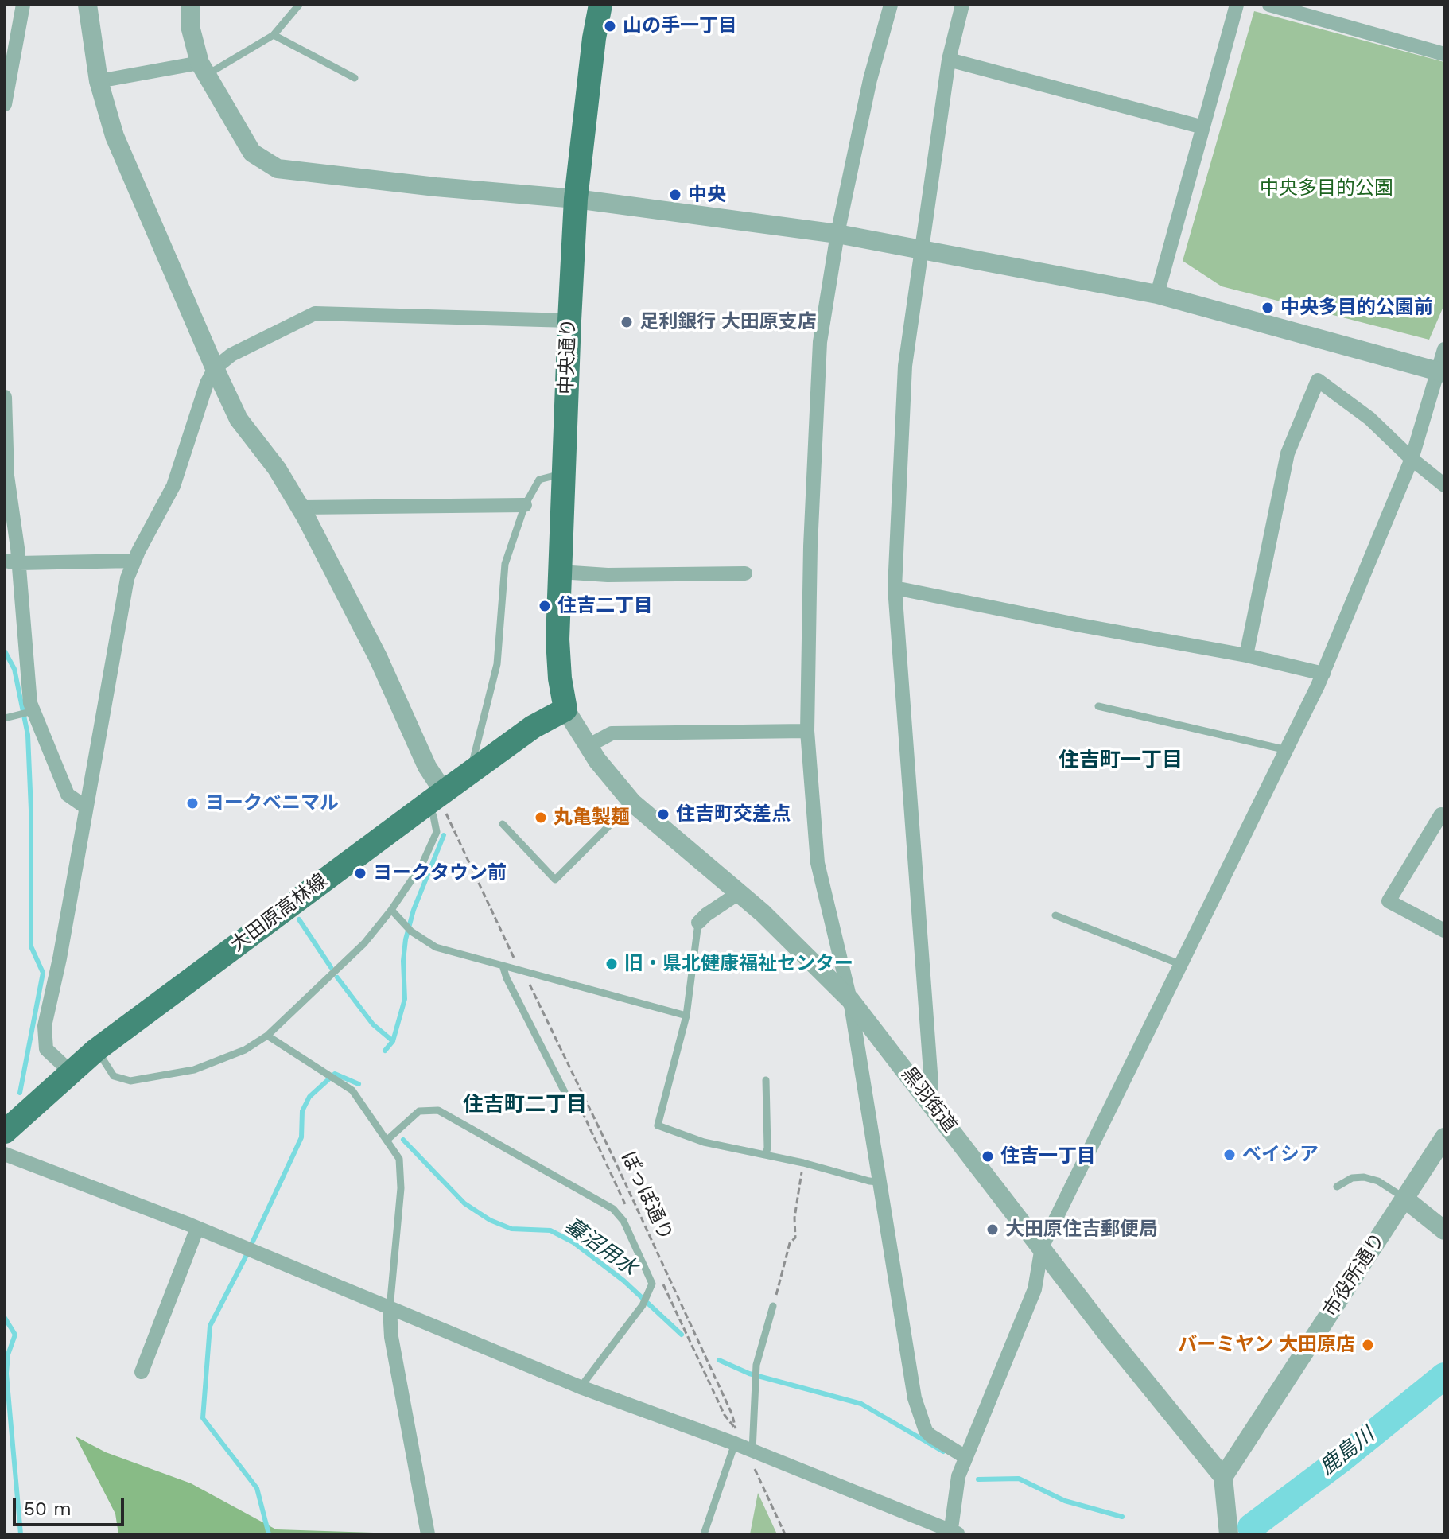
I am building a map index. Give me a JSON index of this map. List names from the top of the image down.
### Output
{
  "streets": {
    "main road": ["中央通り", "大田原高林線"],
    "street": ["黒羽街道", "市役所通り"],
    "path": ["ぽっぽ通り"]
  },
  "crossings": [
    ["中央通り", "大田原高林線"],
    ["中央通り", "黒羽街道"],
    ["大田原高林線", "黒羽街道"],
    ["黒羽街道", "市役所通り"]
  ],
  "districts": ["住吉町一丁目", "住吉町二丁目"],
  "water": ["蟇沼用水", "鹿島川"],
  "parks": ["中央多目的公園"],
  "places": [
    "山の手一丁目",
    "中央",
    "中央多目的公園前",
    "足利銀行 大田原支店",
    "住吉二丁目",
    "ヨークベニマル",
    "住吉町交差点",
    "丸亀製麺",
    "ヨークタウン前",
    "旧・県北健康福祉センター",
    "ベイシア",
    "住吉一丁目",
    "大田原住吉郵便局",
    "バーミヤン 大田原店"
  ],
  "scale_bar": "50 m"
}
